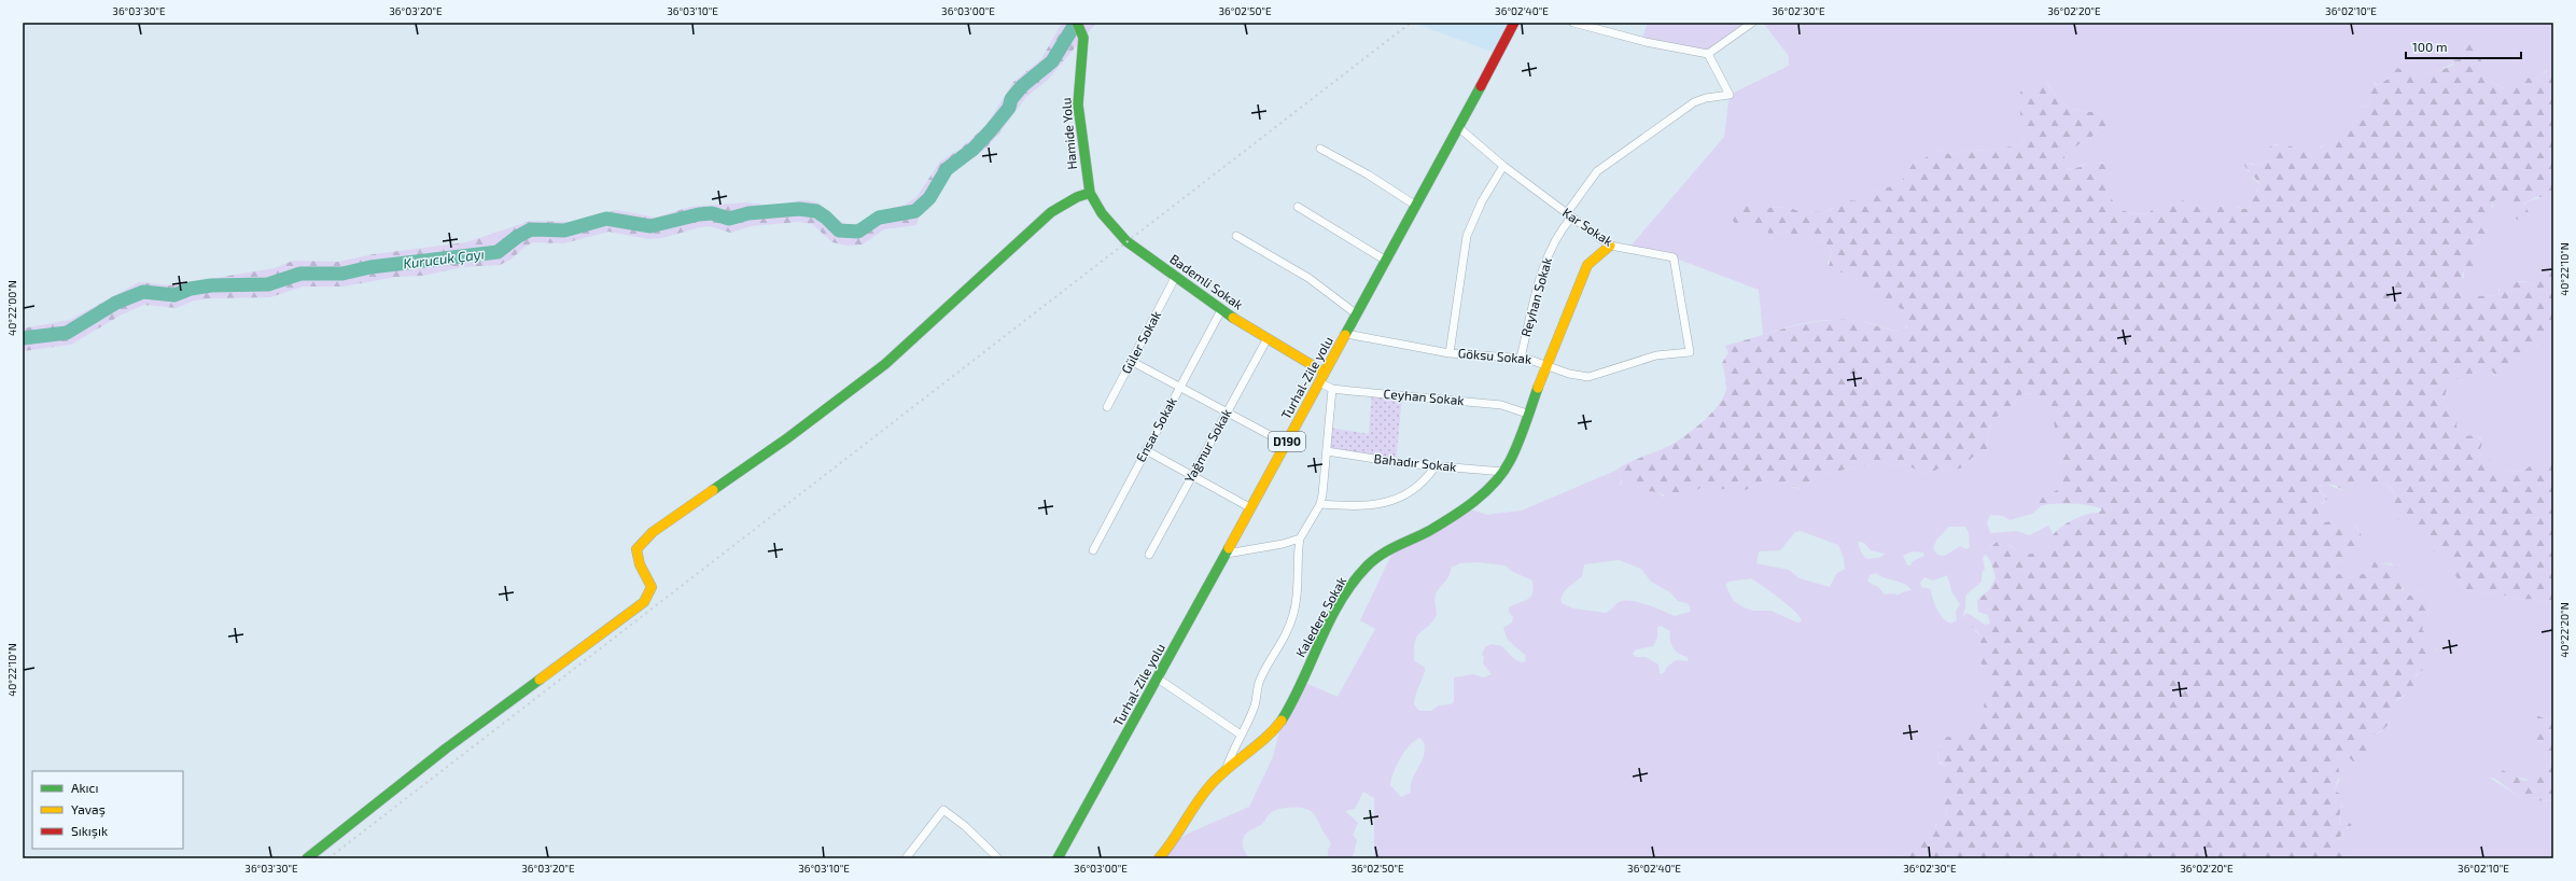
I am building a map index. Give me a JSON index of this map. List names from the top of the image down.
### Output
{
  "streets": {
    "street": [
      "Hamide Yolu",
      "Kar Sokak",
      "Bademli Sokak",
      "Reyhan Sokak",
      "Güler Sokak",
      "Göksu Sokak",
      "Turhal-Zile yolu",
      "Ceyhan Sokak",
      "Ensar Sokak",
      "D190",
      "Yağmur Sokak",
      "Bahadır Sokak",
      "Kaledere Sokak"
    ]
  },
  "crossings": [
    ["Hamide Yolu", "Bademli Sokak"],
    ["Kar Sokak", "Reyhan Sokak"],
    ["Kar Sokak", "Göksu Sokak"],
    ["Kar Sokak", "Turhal-Zile yolu"],
    ["Kar Sokak", "Kaledere Sokak"],
    ["Bademli Sokak", "Güler Sokak"],
    ["Bademli Sokak", "Turhal-Zile yolu"],
    ["Bademli Sokak", "Ensar Sokak"],
    ["Bademli Sokak", "Yağmur Sokak"],
    ["Reyhan Sokak", "Göksu Sokak"],
    ["Göksu Sokak", "Turhal-Zile yolu"],
    ["Göksu Sokak", "Kaledere Sokak"],
    ["Turhal-Zile yolu", "Ceyhan Sokak"],
    ["Ceyhan Sokak", "Kaledere Sokak"],
    ["Bahadır Sokak", "Kaledere Sokak"]
  ],
  "water": ["Kurucuk Çayı"],
  "legend": ["Akıcı", "Yavaş", "Sıkışık"],
  "scale_bar": "100 m",
  "coordinates": [
    "36°03'30\"E",
    "36°03'20\"E",
    "36°03'10\"E",
    "36°03'00\"E",
    "36°02'50\"E",
    "36°02'40\"E",
    "36°02'30\"E",
    "36°02'20\"E",
    "36°02'10\"E",
    "40°22'10\"N",
    "40°22'00\"N",
    "40°22'20\"N"
  ]
}
